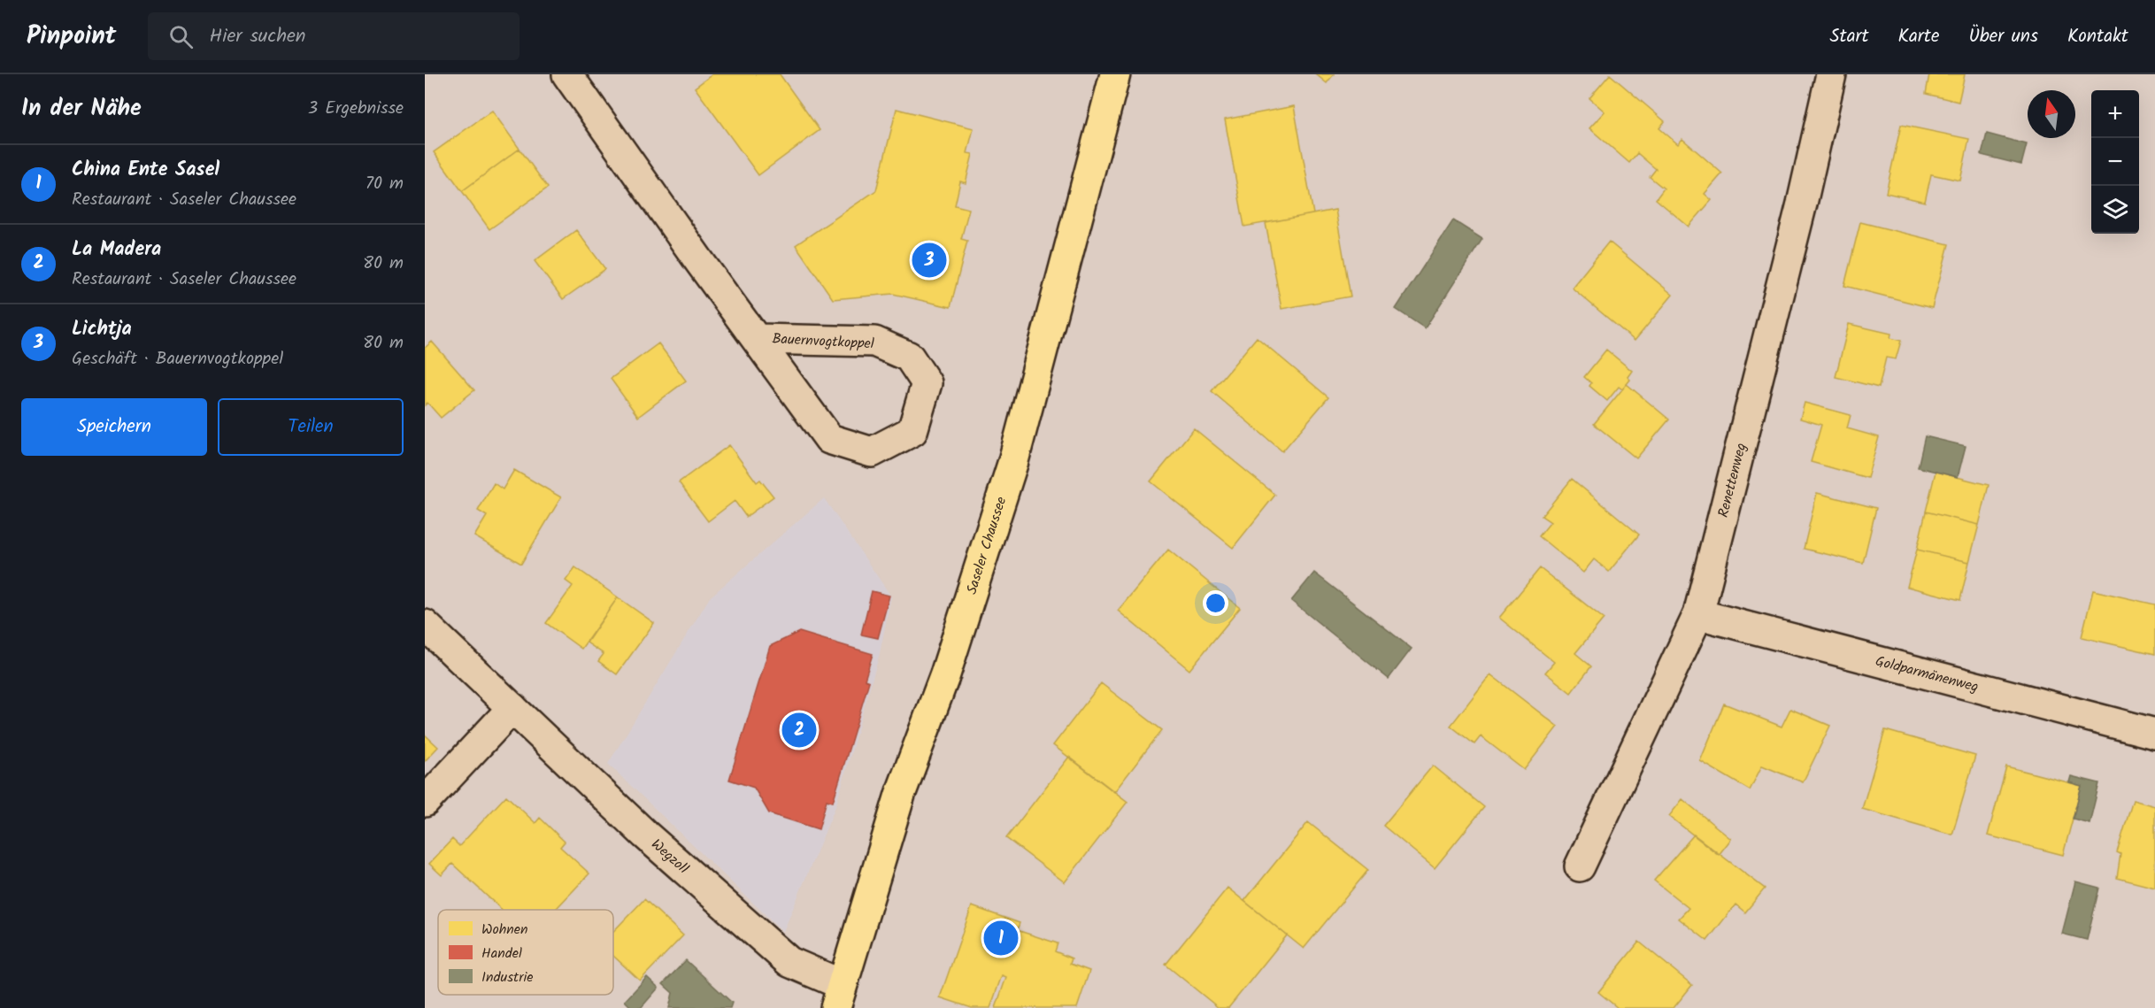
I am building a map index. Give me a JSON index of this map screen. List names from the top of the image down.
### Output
{
  "streets": {
    "main road": ["Saseler Chaussee"],
    "street": [
      "Bauernvogtkoppel",
      "Renettenweg",
      "Goldparmänenweg",
      "Wegzoll"
    ]
  },
  "crossings": [
    ["Renettenweg", "Goldparmänenweg"],
    ["Saseler Chaussee", "Wegzoll"]
  ],
  "legend": ["Wohnen", "Handel", "Industrie"],
  "north": "top",
  "page": {
    "header": "Pinpoint",
    "search": "Hier suchen",
    "nav": [
      "Start",
      "Karte",
      "Über uns",
      "Kontakt"
    ],
    "heading": ["In der Nähe", "3 Ergebnisse"],
    "map_buttons": ["+", "−"],
    "list": [
      {
        "mark": "1",
        "name": "China Ente Sasel",
        "note": "Restaurant · Saseler Chaussee",
        "value": "70 m"
      },
      {
        "mark": "2",
        "name": "La Madera",
        "note": "Restaurant · Saseler Chaussee",
        "value": "80 m"
      },
      {
        "mark": "3",
        "name": "Lichtja",
        "note": "Geschäft · Bauernvogtkoppel",
        "value": "80 m"
      }
    ],
    "pins": ["3", "2", "1"],
    "buttons": ["Speichern", "Teilen"]
  }
}
